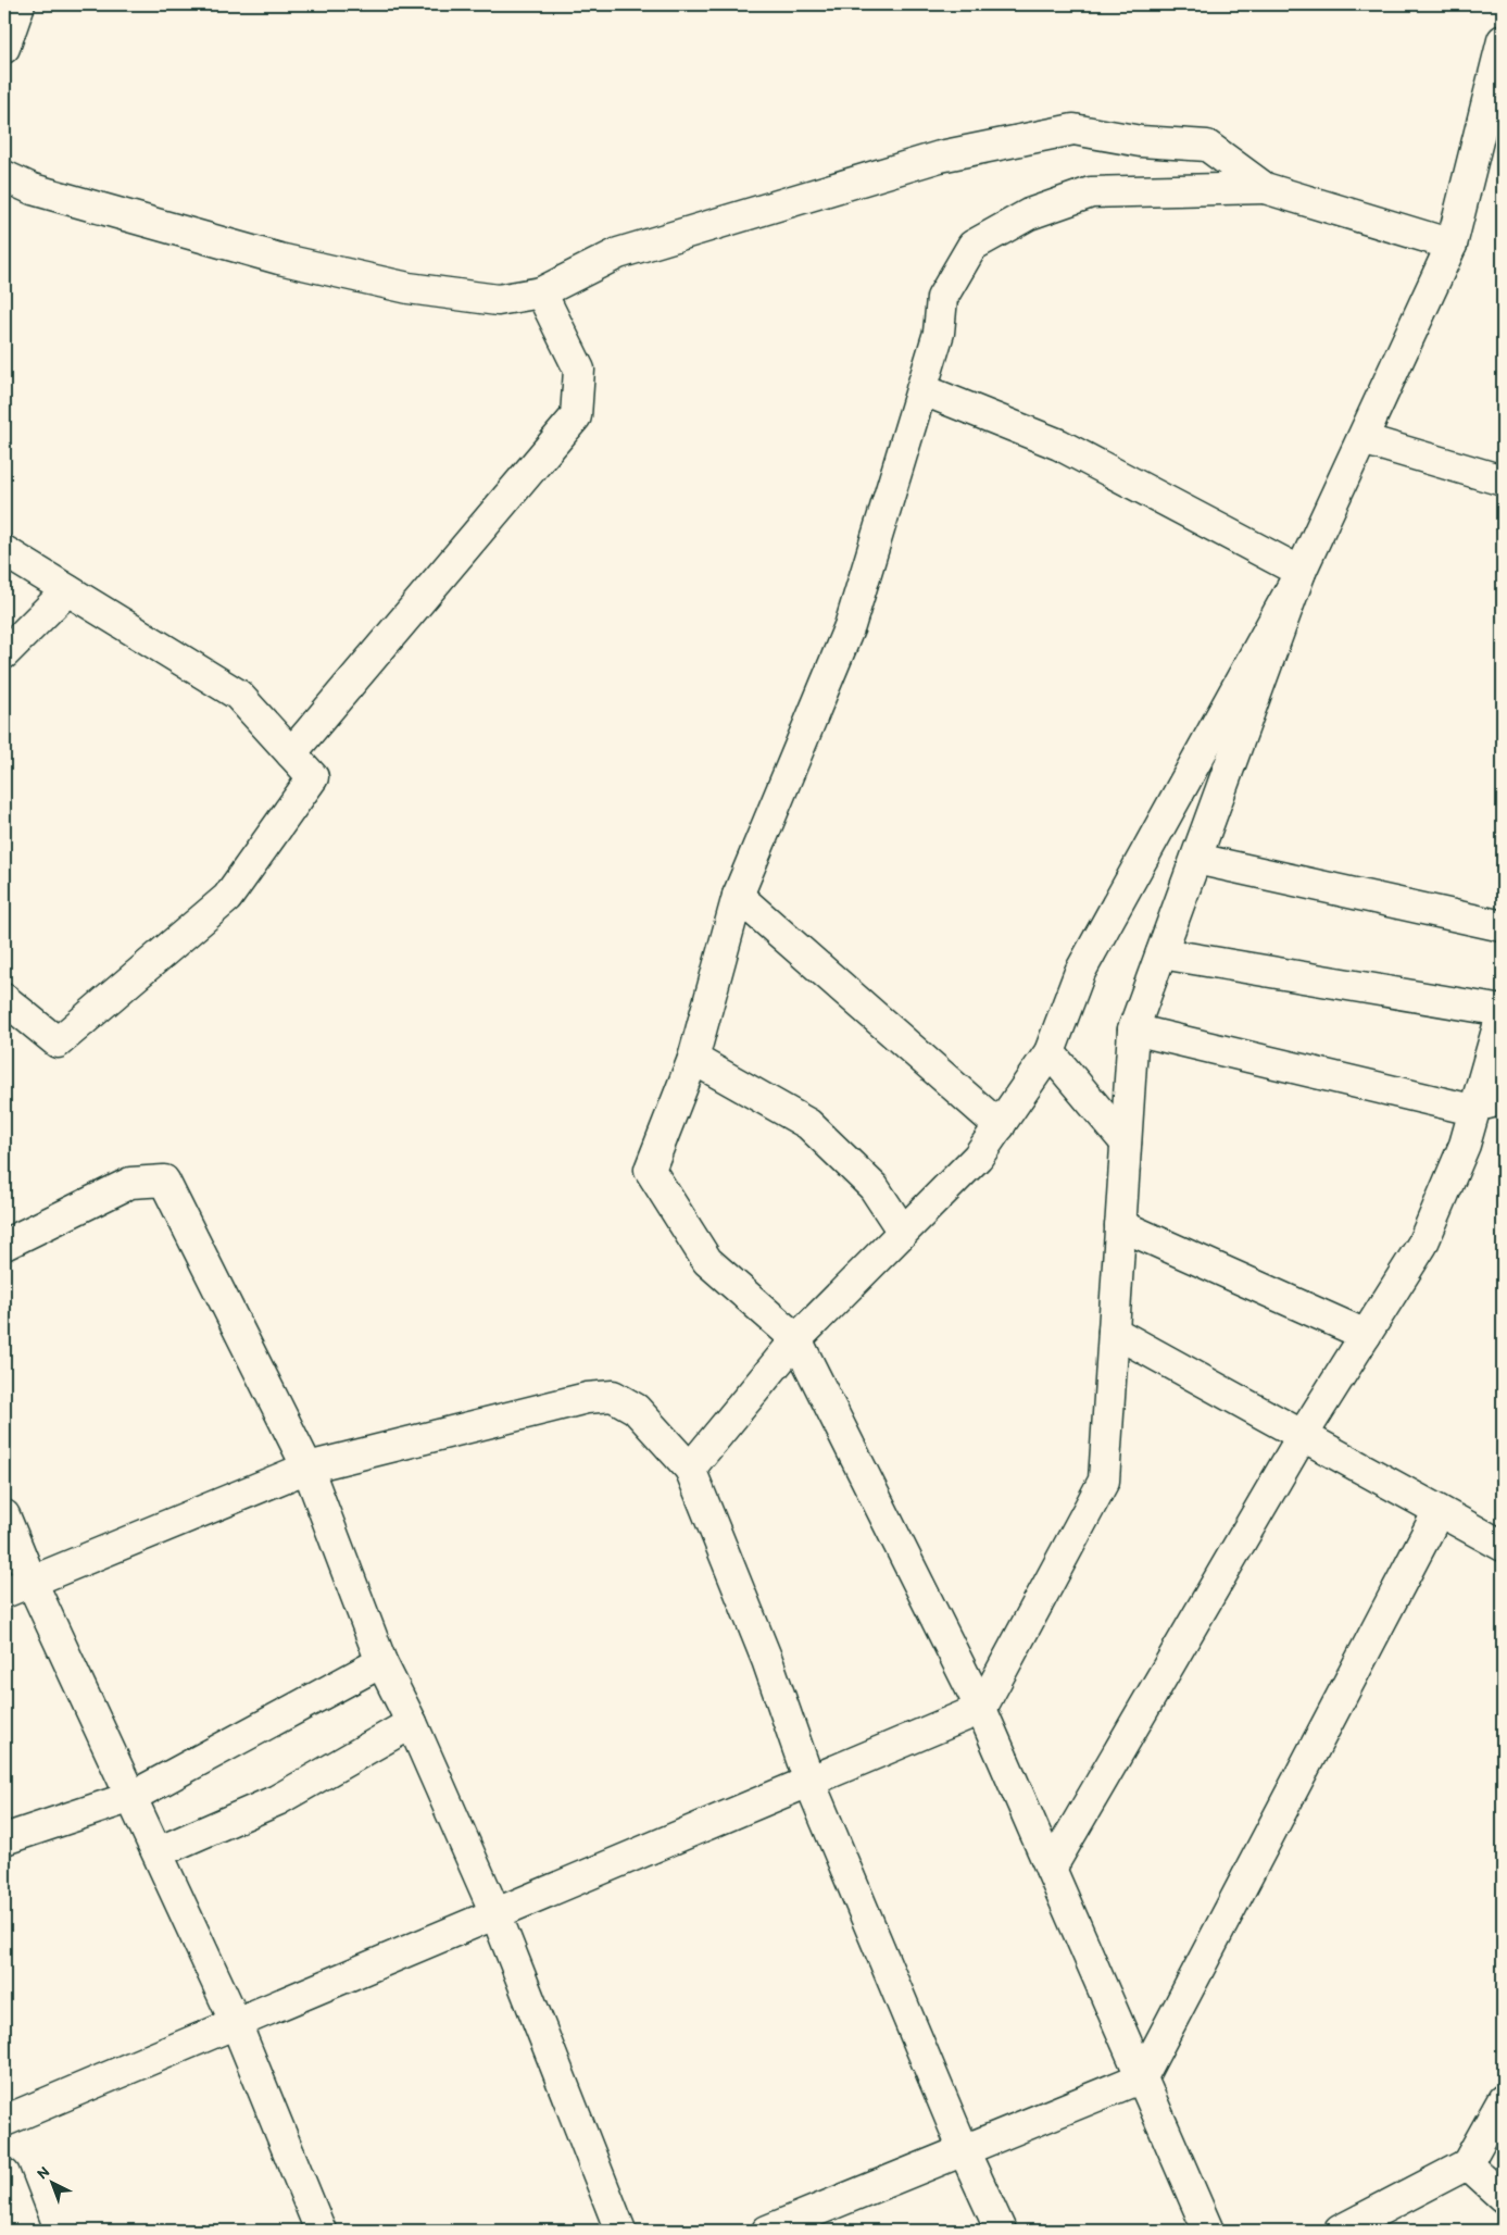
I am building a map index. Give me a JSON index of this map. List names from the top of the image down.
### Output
{
  "north": "top left"
}
